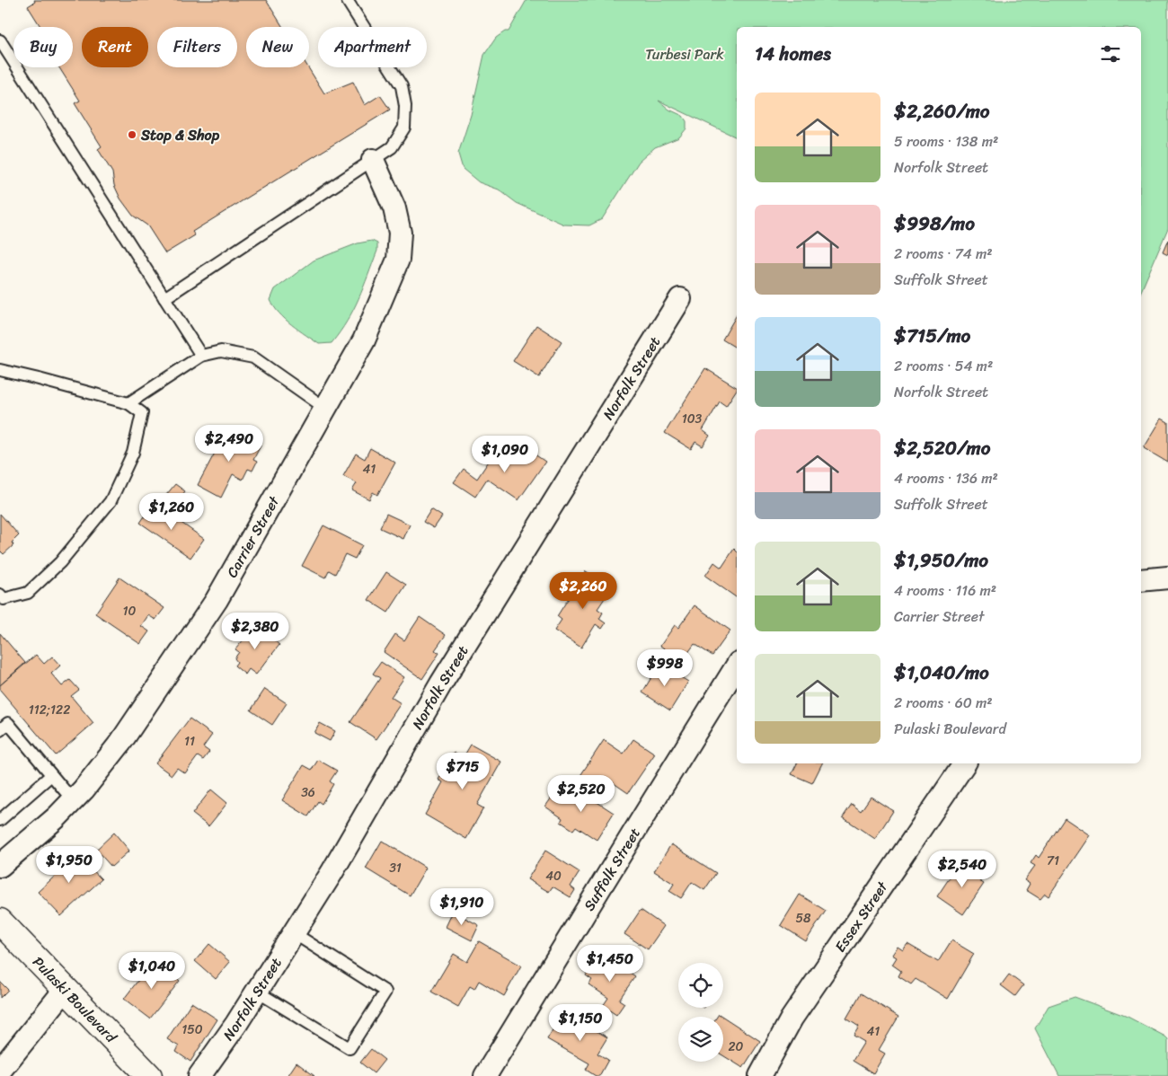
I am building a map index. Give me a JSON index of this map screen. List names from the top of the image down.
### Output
{
  "streets": {
    "main road": ["Pulaski Boulevard"],
    "street": [
      "Norfolk Street",
      "Carrier Street",
      "Suffolk Street",
      "Essex Street"
    ]
  },
  "parks": ["Turbesi Park"],
  "places": ["Stop & Shop"],
  "house_numbers": [
    "103",
    "41",
    "10",
    "112;122",
    "11",
    "36",
    "71",
    "31",
    "40",
    "58",
    "150",
    "41",
    "20"
  ],
  "page": {
    "chip": [
      "Buy",
      "Rent",
      "Filters",
      "New",
      "Apartment"
    ],
    "heading": "14 homes",
    "list": [
      {
        "name": "$2,260/mo",
        "note": "5 rooms · 138 m² · Norfolk Street"
      },
      {
        "name": "$998/mo",
        "note": "2 rooms · 74 m² · Suffolk Street"
      },
      {
        "name": "$715/mo",
        "note": "2 rooms · 54 m² · Norfolk Street"
      },
      {
        "name": "$2,520/mo",
        "note": "4 rooms · 136 m² · Suffolk Street"
      },
      {
        "name": "$1,950/mo",
        "note": "4 rooms · 116 m² · Carrier Street"
      },
      {
        "name": "$1,040/mo",
        "note": "2 rooms · 60 m² · Pulaski Boulevard"
      }
    ],
    "price": [
      "$2,490",
      "$1,090",
      "$1,260",
      "$2,260",
      "$2,380",
      "$998",
      "$715",
      "$2,520",
      "$1,950",
      "$2,540",
      "$1,910",
      "$1,450",
      "$1,040",
      "$1,150"
    ]
  }
}
